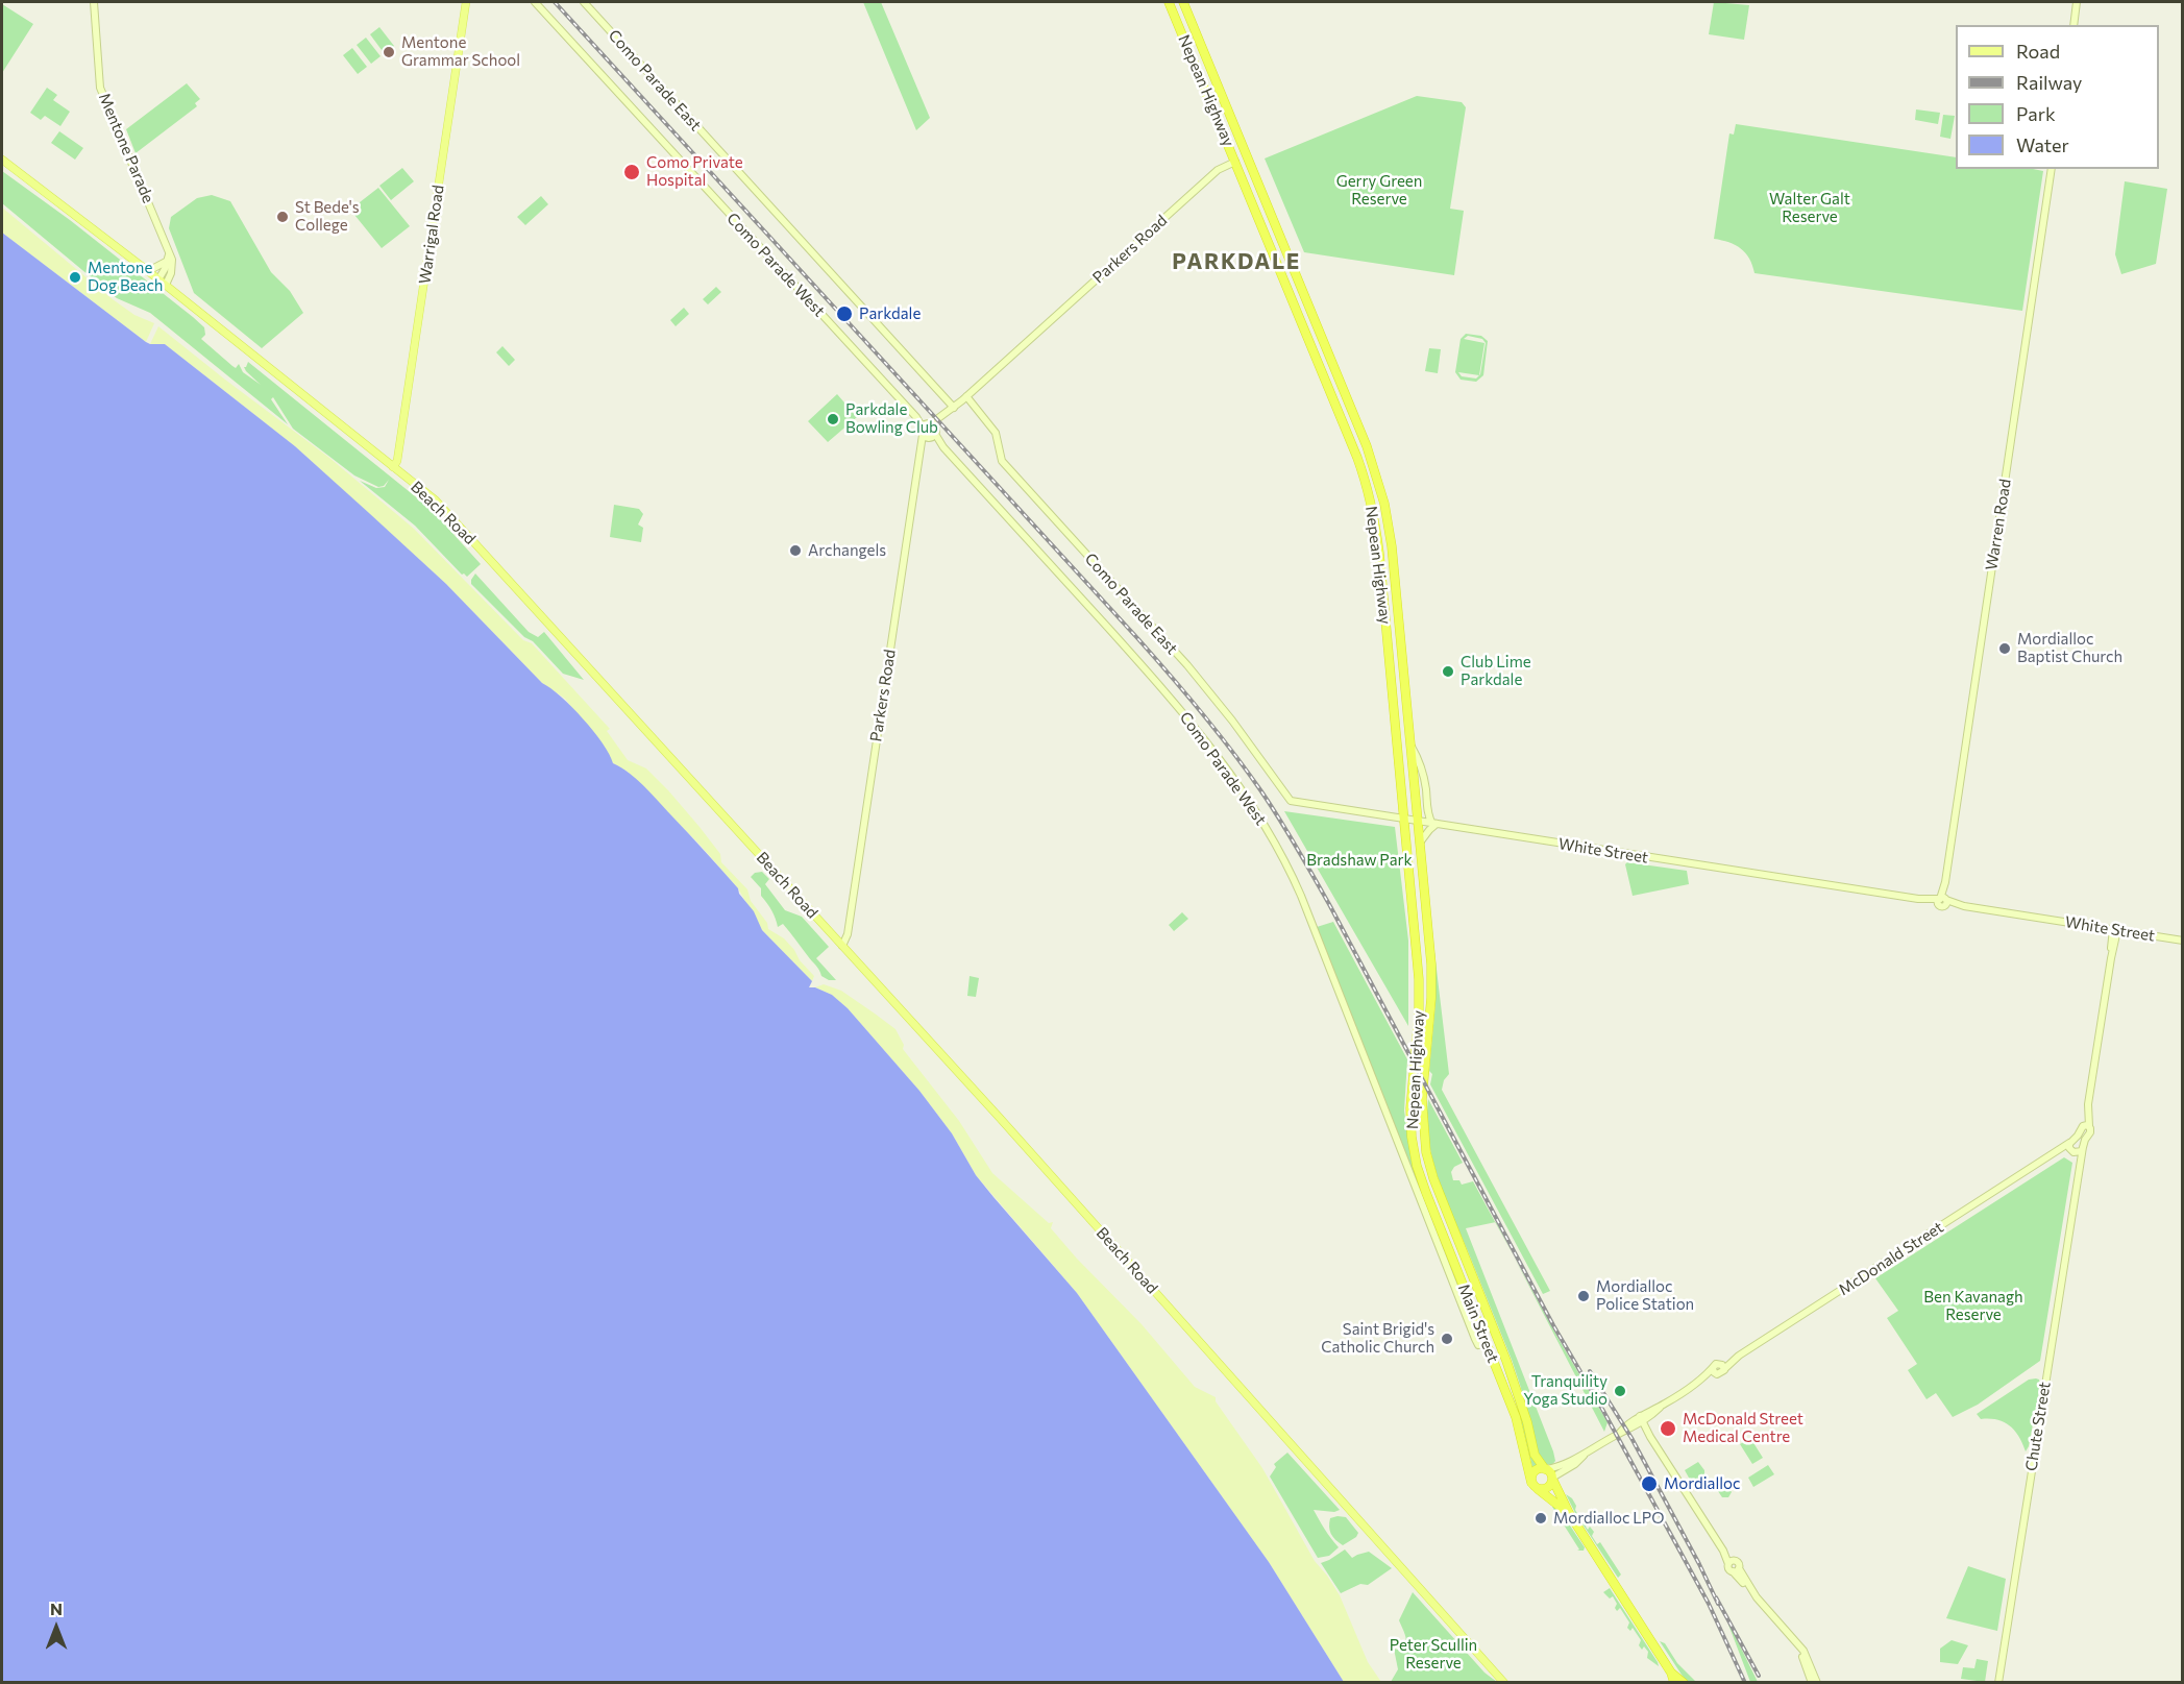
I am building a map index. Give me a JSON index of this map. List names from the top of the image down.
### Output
{
  "streets": {
    "highway": ["Nepean Highway", "Main Street"],
    "main road": ["Warrigal Road", "Beach Road"],
    "street": [
      "Como Parade East",
      "Mentone Parade",
      "Parkers Road",
      "Como Parade West",
      "Warren Road",
      "White Street",
      "McDonald Street",
      "Chute Street"
    ]
  },
  "crossings": [
    ["Como Parade East", "Parkers Road"],
    ["Como Parade East", "White Street"],
    ["Nepean Highway", "Parkers Road"],
    ["Nepean Highway", "White Street"],
    ["Nepean Highway", "Main Street"],
    ["Mentone Parade", "Beach Road"],
    ["Warrigal Road", "Beach Road"],
    ["Parkers Road", "Como Parade West"],
    ["Parkers Road", "Beach Road"],
    ["Como Parade West", "Main Street"],
    ["Warren Road", "White Street"],
    ["McDonald Street", "Chute Street"]
  ],
  "districts": ["PARKDALE"],
  "parks": [
    "Gerry Green Reserve",
    "Walter Galt Reserve",
    "Bradshaw Park",
    "Ben Kavanagh Reserve",
    "Peter Scullin Reserve"
  ],
  "places": [
    "Mentone Grammar School",
    "Como Private Hospital",
    "St Bede's College",
    "Mentone Dog Beach",
    "Parkdale",
    "Parkdale Bowling Club",
    "Archangels",
    "Mordialloc Baptist Church",
    "Club Lime Parkdale",
    "Mordialloc Police Station",
    "Saint Brigid's Catholic Church",
    "Tranquility Yoga Studio",
    "McDonald Street Medical Centre",
    "Mordialloc",
    "Mordialloc LPO"
  ],
  "legend": [
    "Road",
    "Railway",
    "Park",
    "Water"
  ],
  "north": "top"
}
